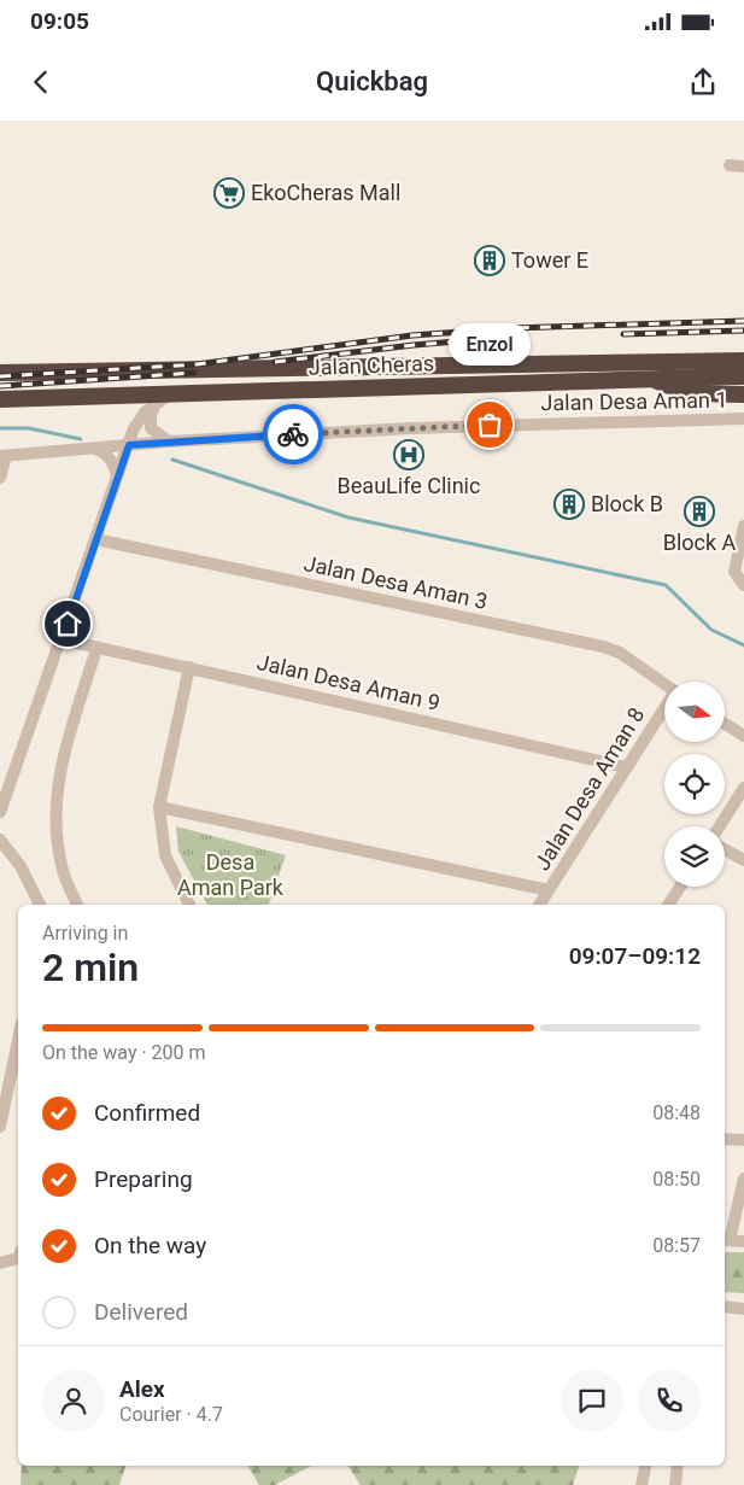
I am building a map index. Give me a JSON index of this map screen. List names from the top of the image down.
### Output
{
  "streets": {
    "highway": ["Jalan Cheras"],
    "street": [
      "Jalan Desa Aman 1",
      "Jalan Desa Aman 3",
      "Jalan Desa Aman 9",
      "Jalan Desa Aman 8"
    ]
  },
  "crossings": [
    ["Jalan Desa Aman 9", "Jalan Desa Aman 8"]
  ],
  "parks": ["Desa Aman Park"],
  "places": {
    "supermarket": ["EkoCheras Mall"],
    "building": ["Tower E", "Block B", "Block A"],
    "other": ["Enzol"],
    "hospital": ["BeauLife Clinic"]
  },
  "north": "right",
  "page": {
    "status": "09:05",
    "header": "Quickbag",
    "bubble": "Enzol",
    "heading": ["2 min", "Arriving in", "09:07–09:12"],
    "panel": ["Alex", "Courier · 4.7"],
    "bar": "On the way · 200 m",
    "list": [
      ["Confirmed", "08:48"],
      ["Preparing", "08:50"],
      ["On the way", "08:57"],
      "Delivered"
    ]
  }
}
